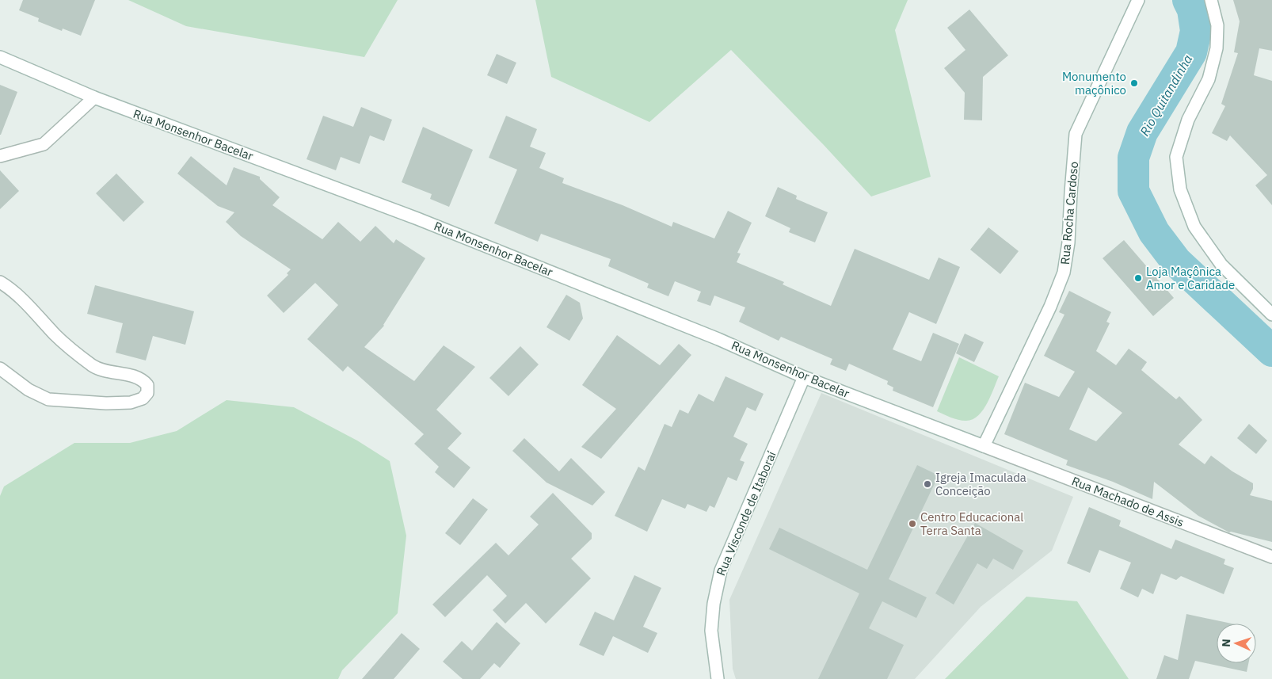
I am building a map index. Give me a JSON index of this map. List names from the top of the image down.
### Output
{
  "streets": {
    "main road": [
      "Rua Monsenhor Bacelar",
      "Rua Rocha Cardoso",
      "Rua Machado de Assis",
      "Rua Visconde de Itaboraí"
    ]
  },
  "crossings": [
    ["Rua Monsenhor Bacelar", "Rua Rocha Cardoso"],
    ["Rua Monsenhor Bacelar", "Rua Machado de Assis"],
    ["Rua Monsenhor Bacelar", "Rua Visconde de Itaboraí"],
    ["Rua Rocha Cardoso", "Rua Machado de Assis"]
  ],
  "water": ["Rio Quitandinha"],
  "places": [
    "Monumento maçônico",
    "Loja Maçônica Amor e Caridade",
    "Igreja Imaculada Conceição",
    "Centro Educacional Terra Santa"
  ],
  "north": "left"
}
